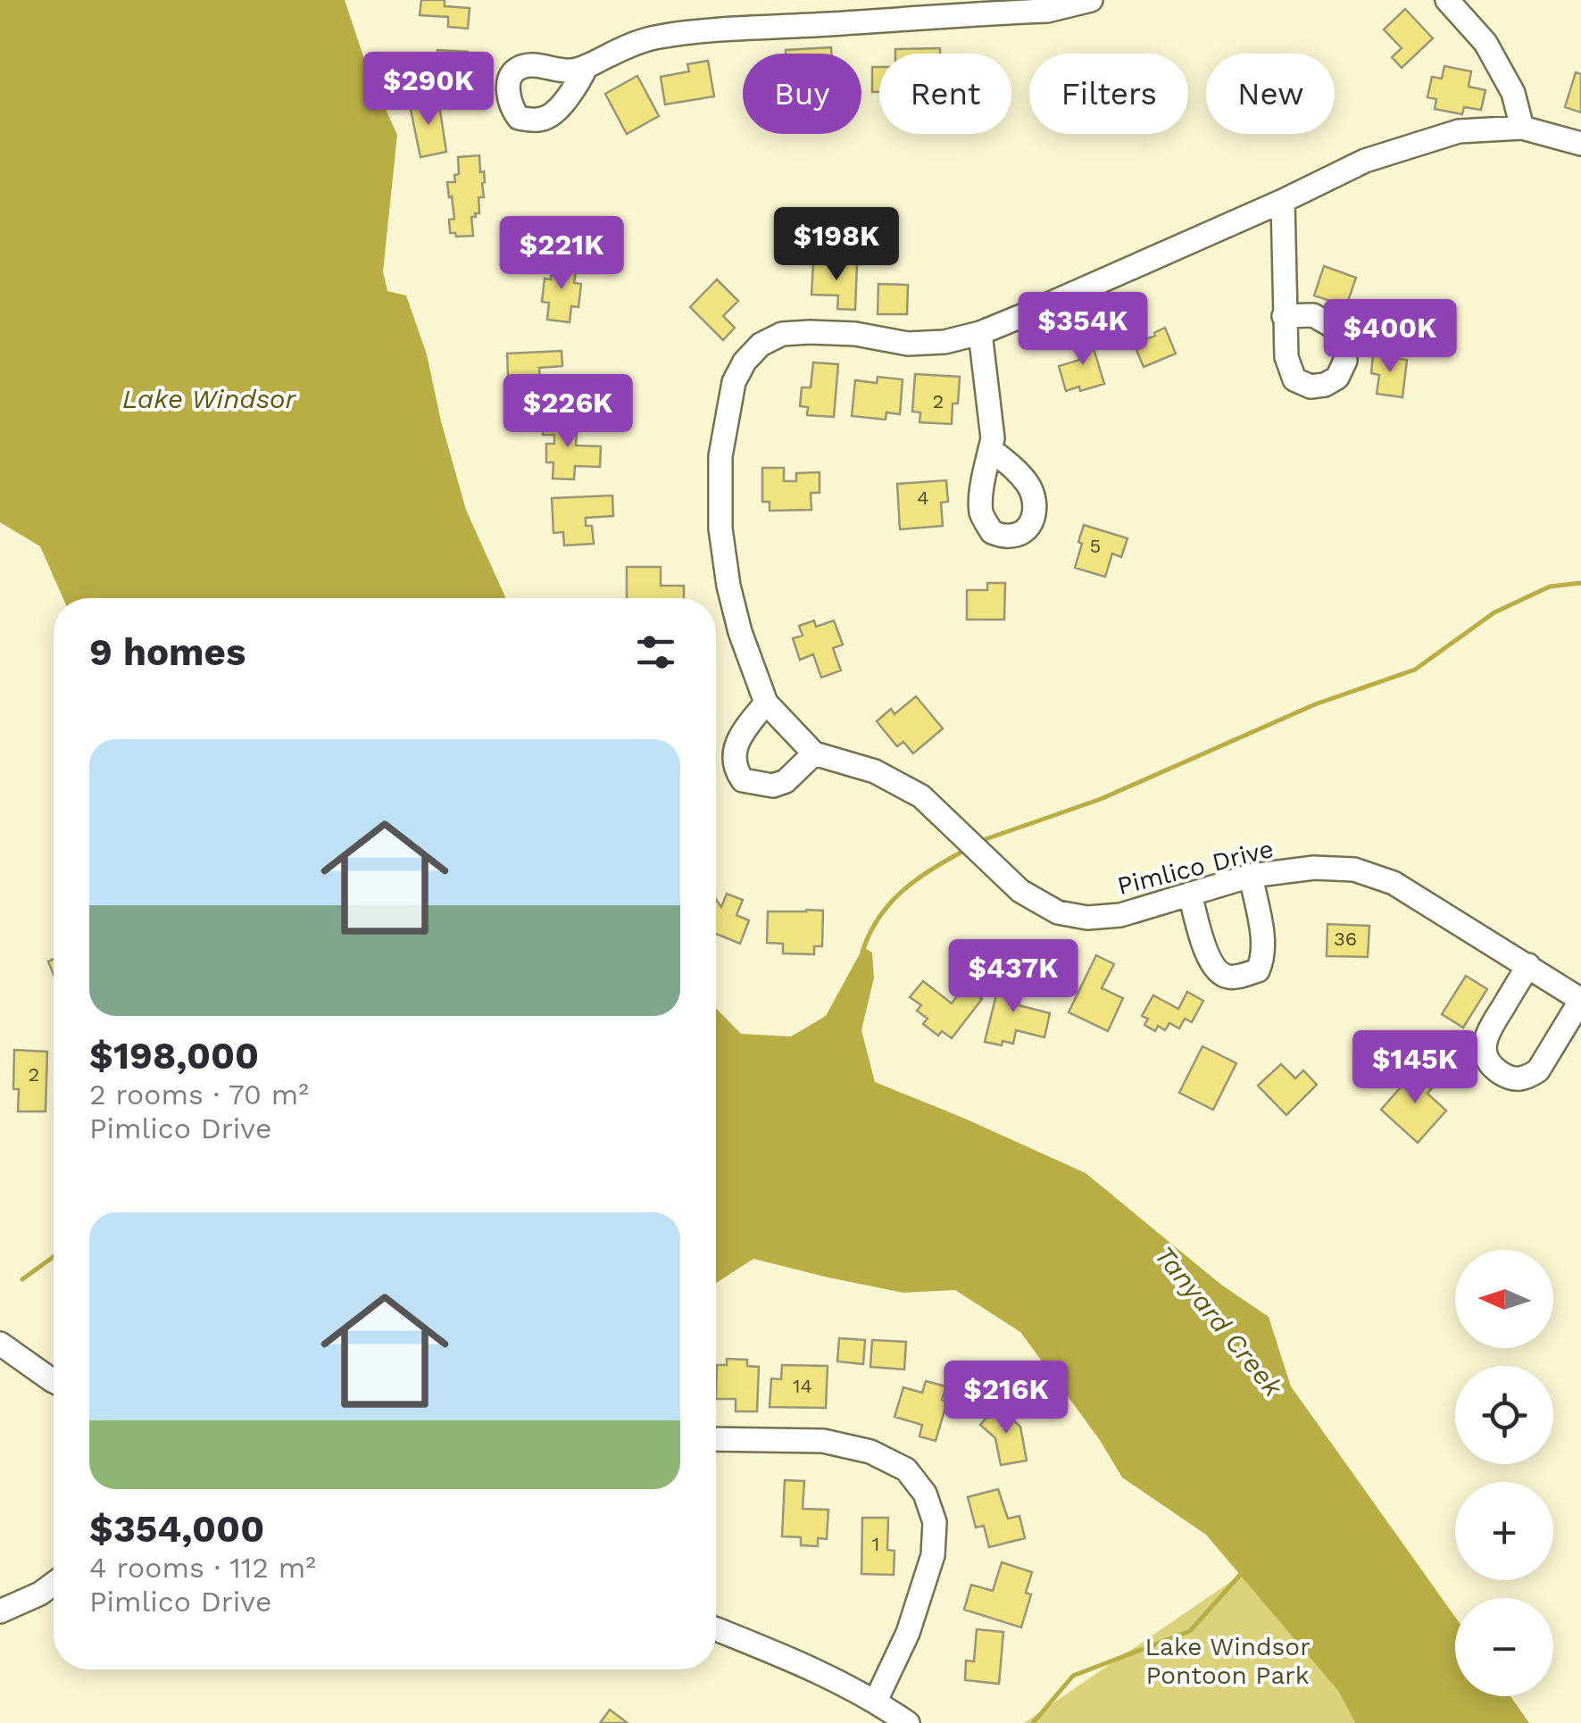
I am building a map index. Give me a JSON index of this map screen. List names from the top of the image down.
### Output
{
  "streets": {
    "street": ["Pimlico Drive"]
  },
  "water": ["Lake Windsor", "Tanyard Creek"],
  "parks": ["Lake Windsor Pontoon Park"],
  "house_numbers": [
    "2",
    "4",
    "5",
    "36",
    "2",
    "14",
    "1"
  ],
  "north": "left",
  "page": {
    "price": [
      "$290K",
      "$198K",
      "$221K",
      "$354K",
      "$400K",
      "$226K",
      "$437K",
      "$145K",
      "$216K"
    ],
    "chip": [
      "Buy",
      "Rent",
      "Filters",
      "New"
    ],
    "heading": "9 homes",
    "list": [
      {
        "name": "$198,000",
        "note": "2 rooms · 70 m² · Pimlico Drive"
      },
      {
        "name": "$354,000",
        "note": "4 rooms · 112 m² · Pimlico Drive"
      }
    ],
    "map_buttons": ["+", "−"]
  }
}
